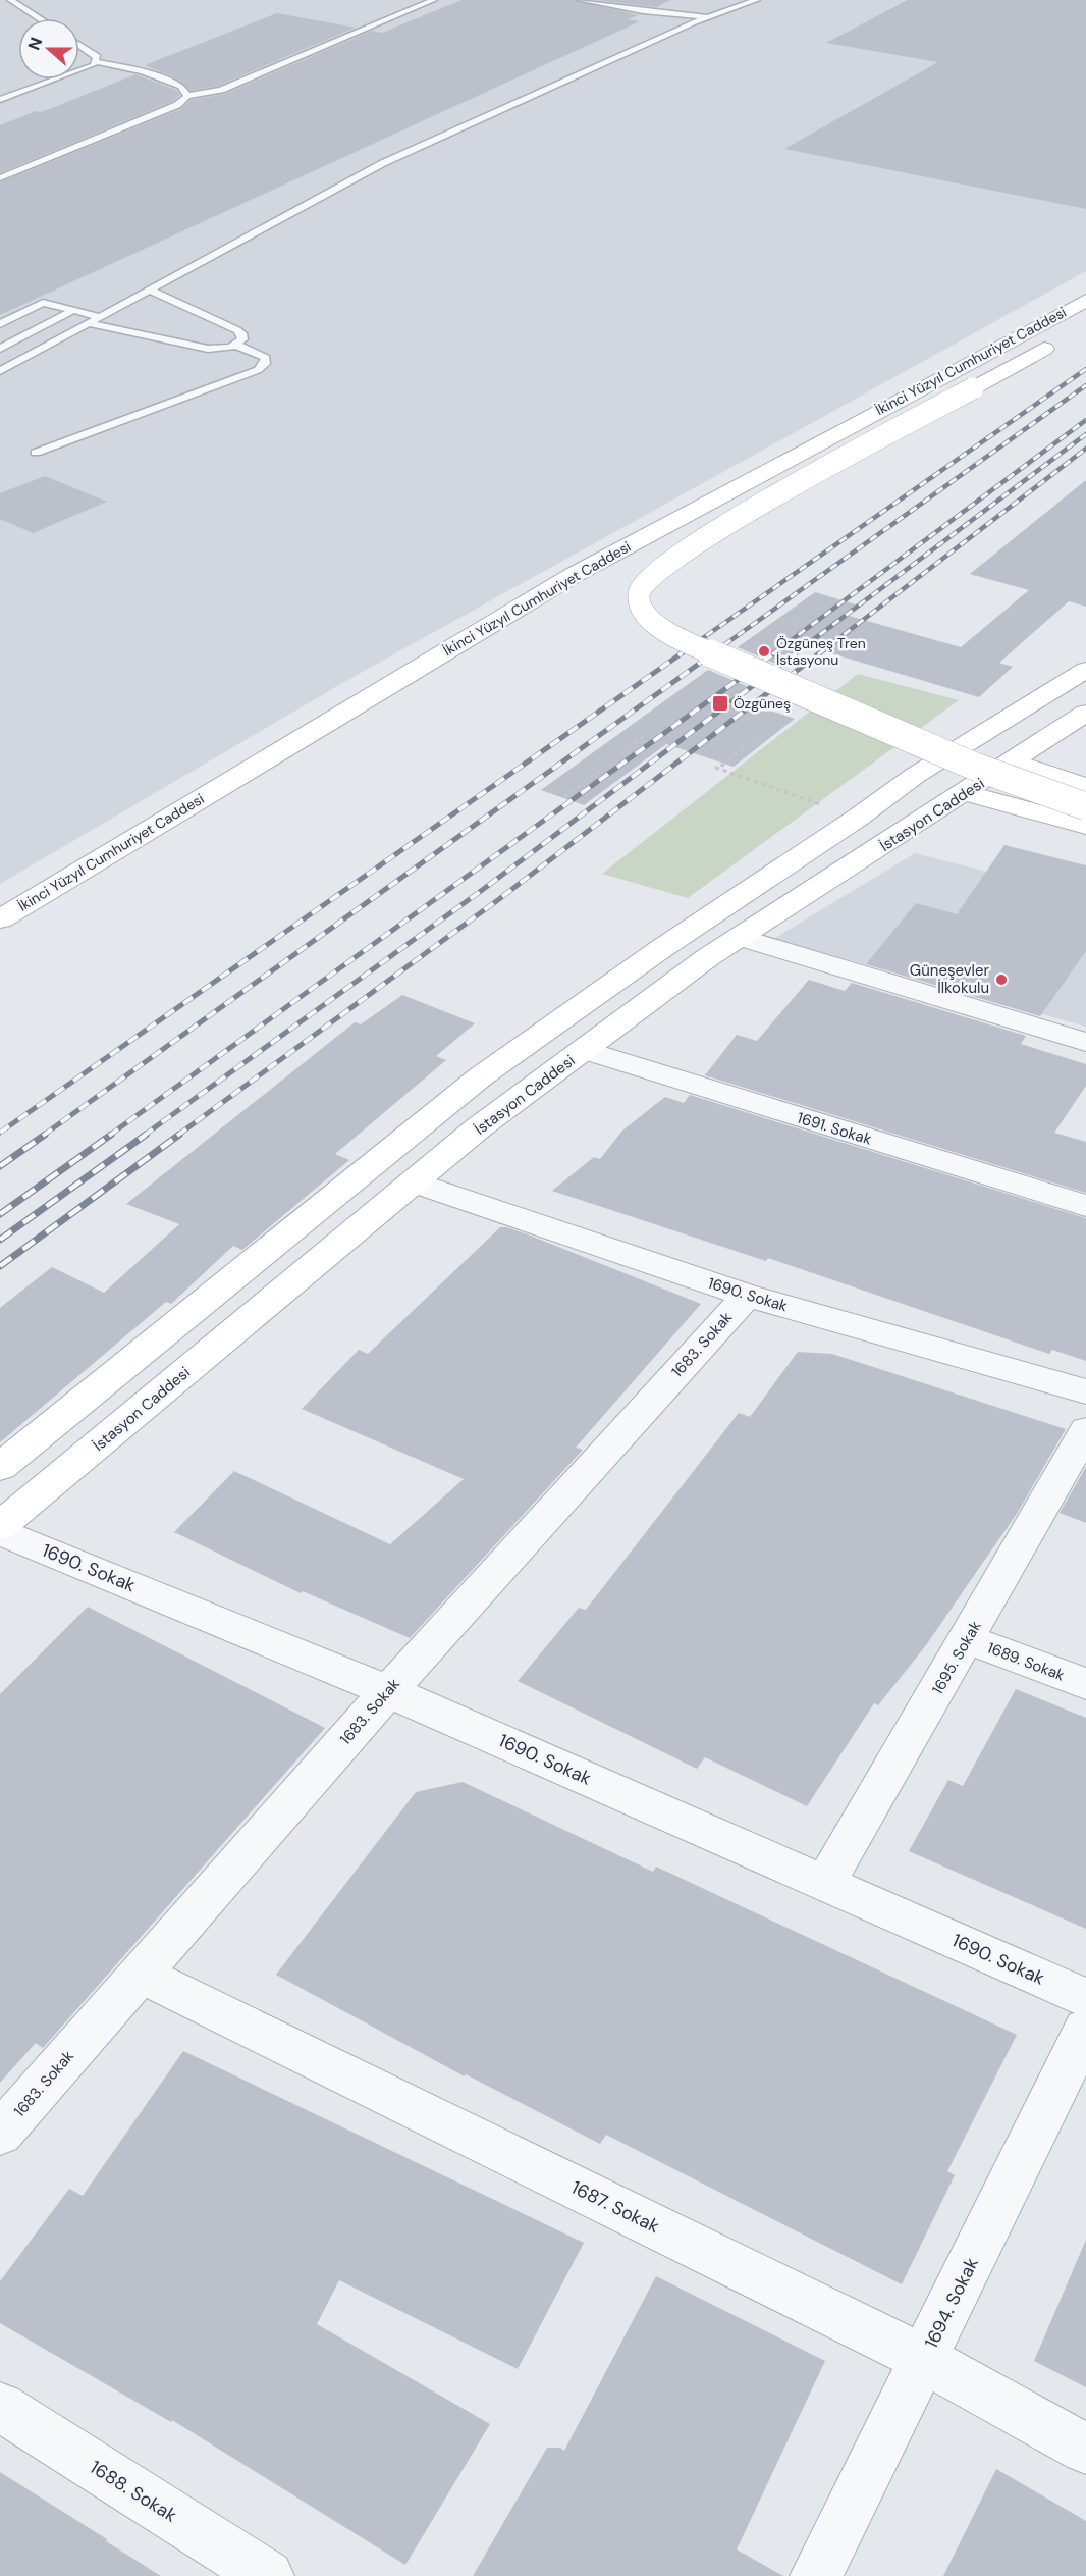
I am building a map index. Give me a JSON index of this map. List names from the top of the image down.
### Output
{
  "streets": {
    "main road": ["İkinci Yüzyıl Cumhuriyet Caddesi", "İstasyon Caddesi"],
    "street": [
      "1691. Sokak",
      "1690. Sokak",
      "1683. Sokak",
      "1695. Sokak",
      "1689. Sokak",
      "1687. Sokak",
      "1694. Sokak",
      "1688. Sokak"
    ]
  },
  "crossings": [
    ["İstasyon Caddesi", "1691. Sokak"],
    ["İstasyon Caddesi", "1690. Sokak"],
    ["1690. Sokak", "1683. Sokak"],
    ["1690. Sokak", "1695. Sokak"],
    ["1683. Sokak", "1687. Sokak"],
    ["1695. Sokak", "1689. Sokak"],
    ["1687. Sokak", "1694. Sokak"]
  ],
  "places": {
    "other": ["Özgüneş Tren İstasyonu", "Güneşevler İlkokulu"],
    "transit": ["Özgüneş"]
  },
  "north": "left"
}
